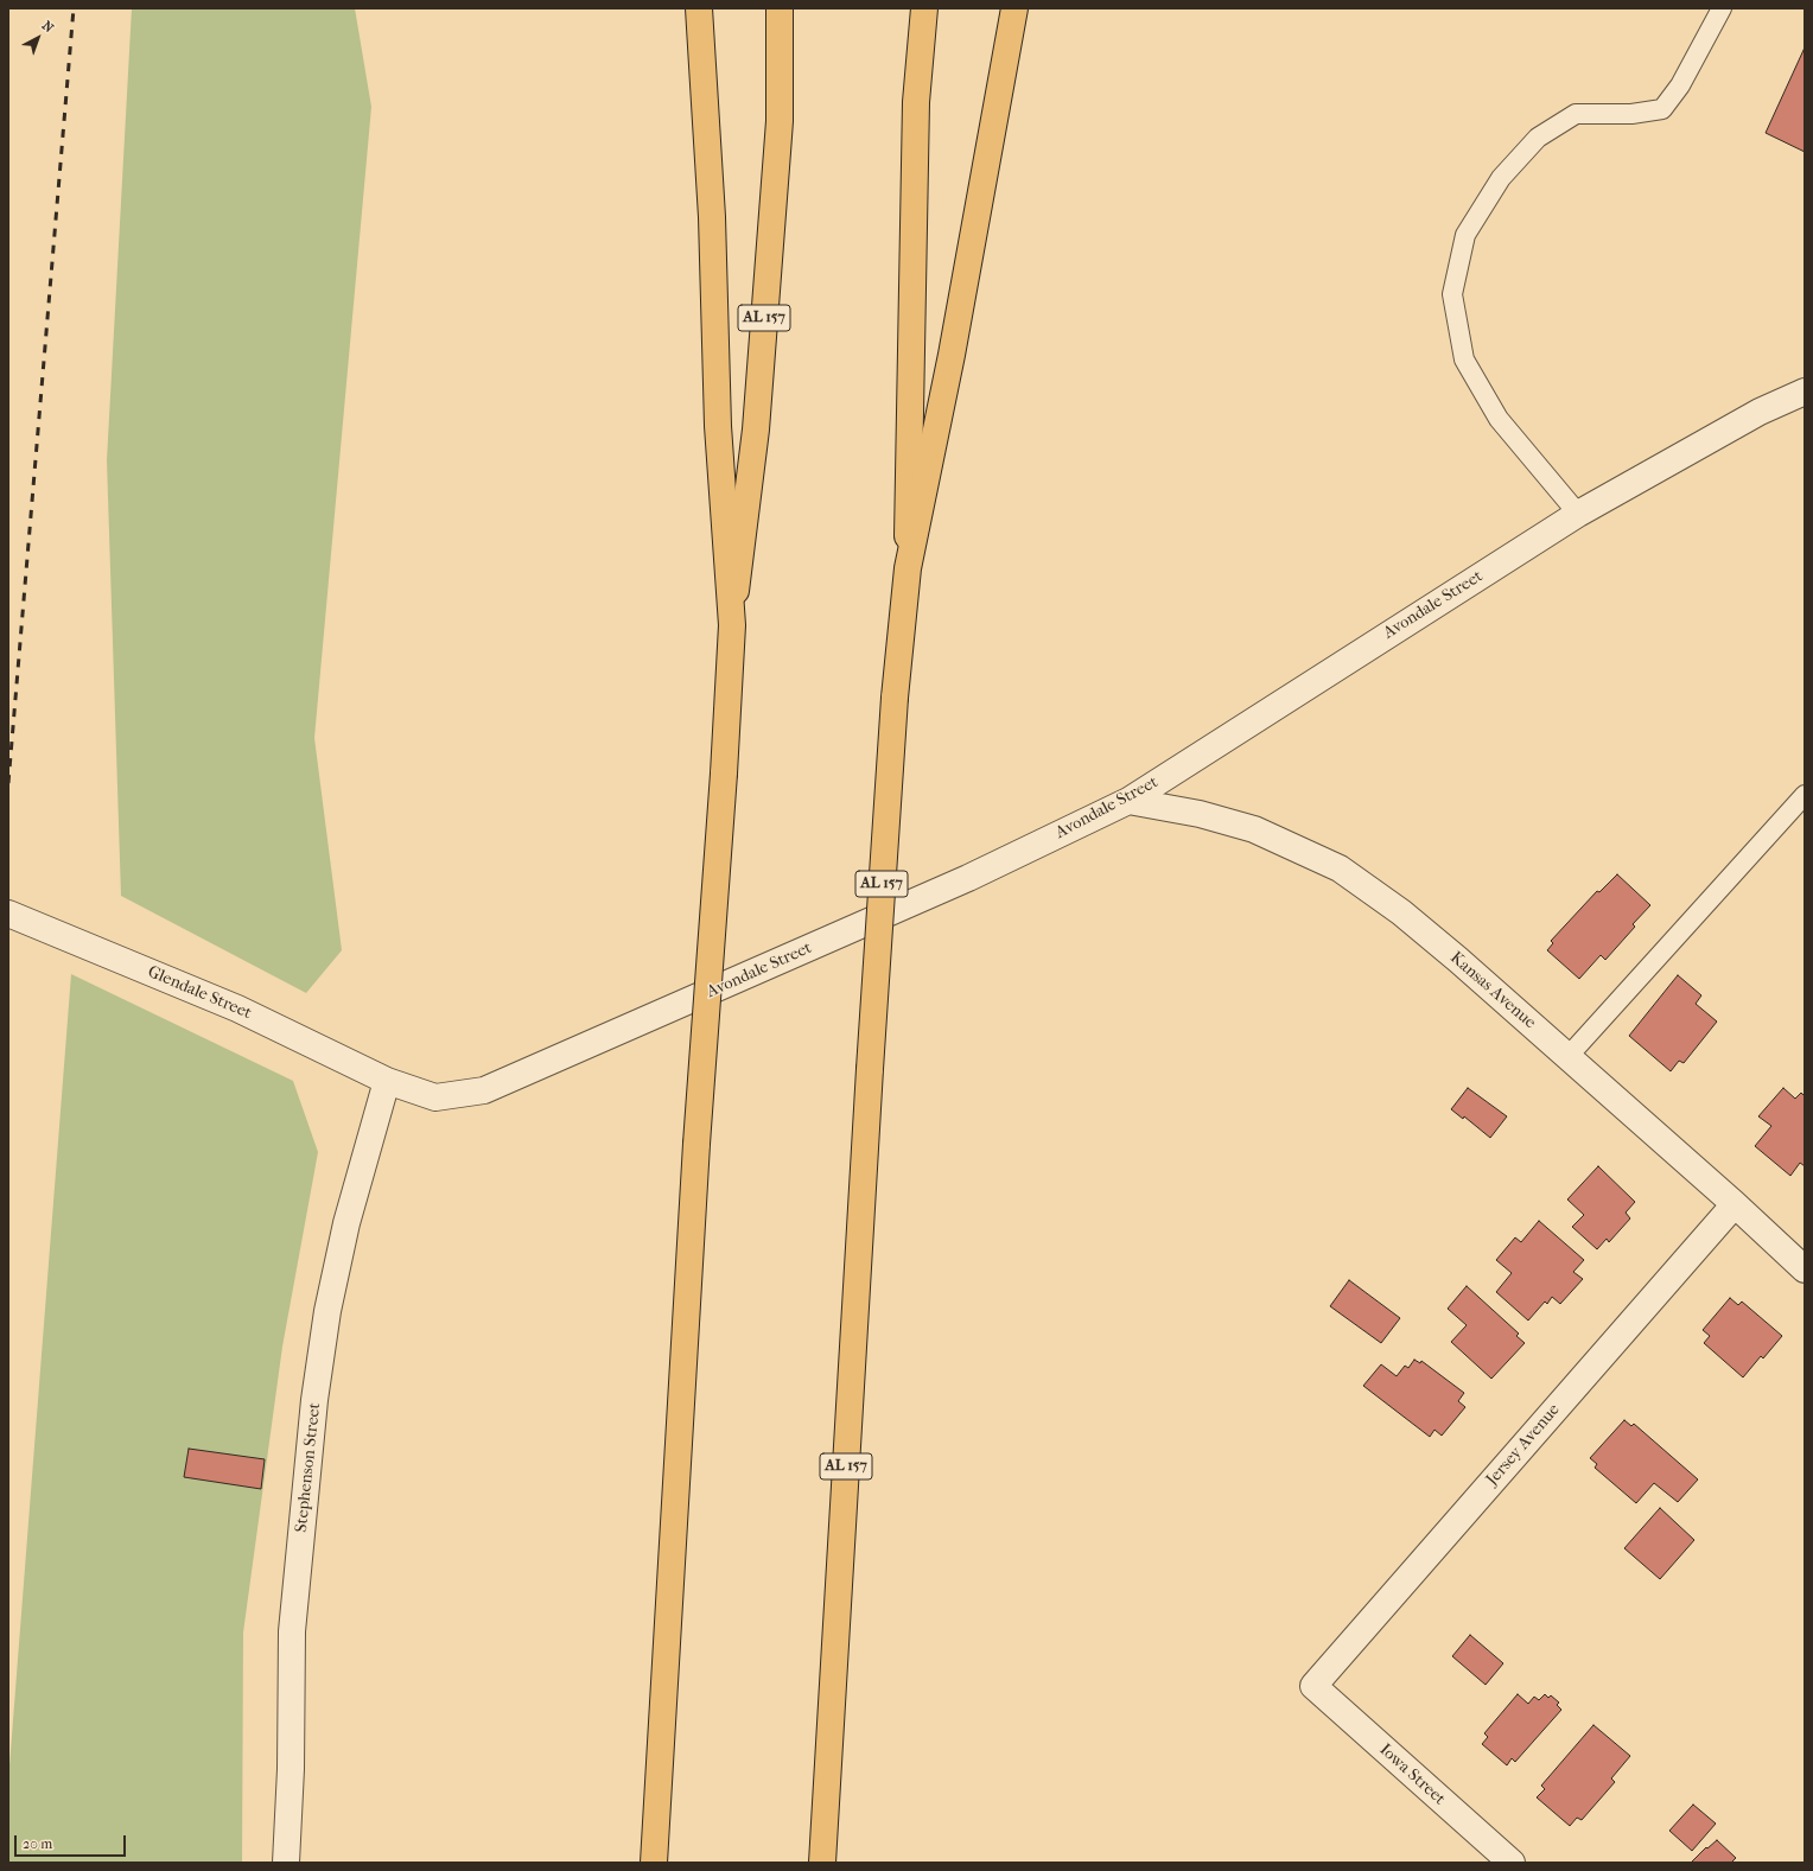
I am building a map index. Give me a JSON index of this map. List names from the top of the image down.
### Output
{
  "streets": {
    "main road": ["AL 157"],
    "street": [
      "Avondale Street",
      "Kansas Avenue",
      "Glendale Street",
      "Jersey Avenue",
      "Stephenson Street",
      "Iowa Street"
    ]
  },
  "crossings": [
    ["Avondale Street", "Kansas Avenue"],
    ["Avondale Street", "Glendale Street"],
    ["Avondale Street", "Stephenson Street"],
    ["Kansas Avenue", "Jersey Avenue"],
    ["Glendale Street", "Stephenson Street"],
    ["Jersey Avenue", "Iowa Street"]
  ],
  "scale_bar": "20 m",
  "north": "top right"
}
